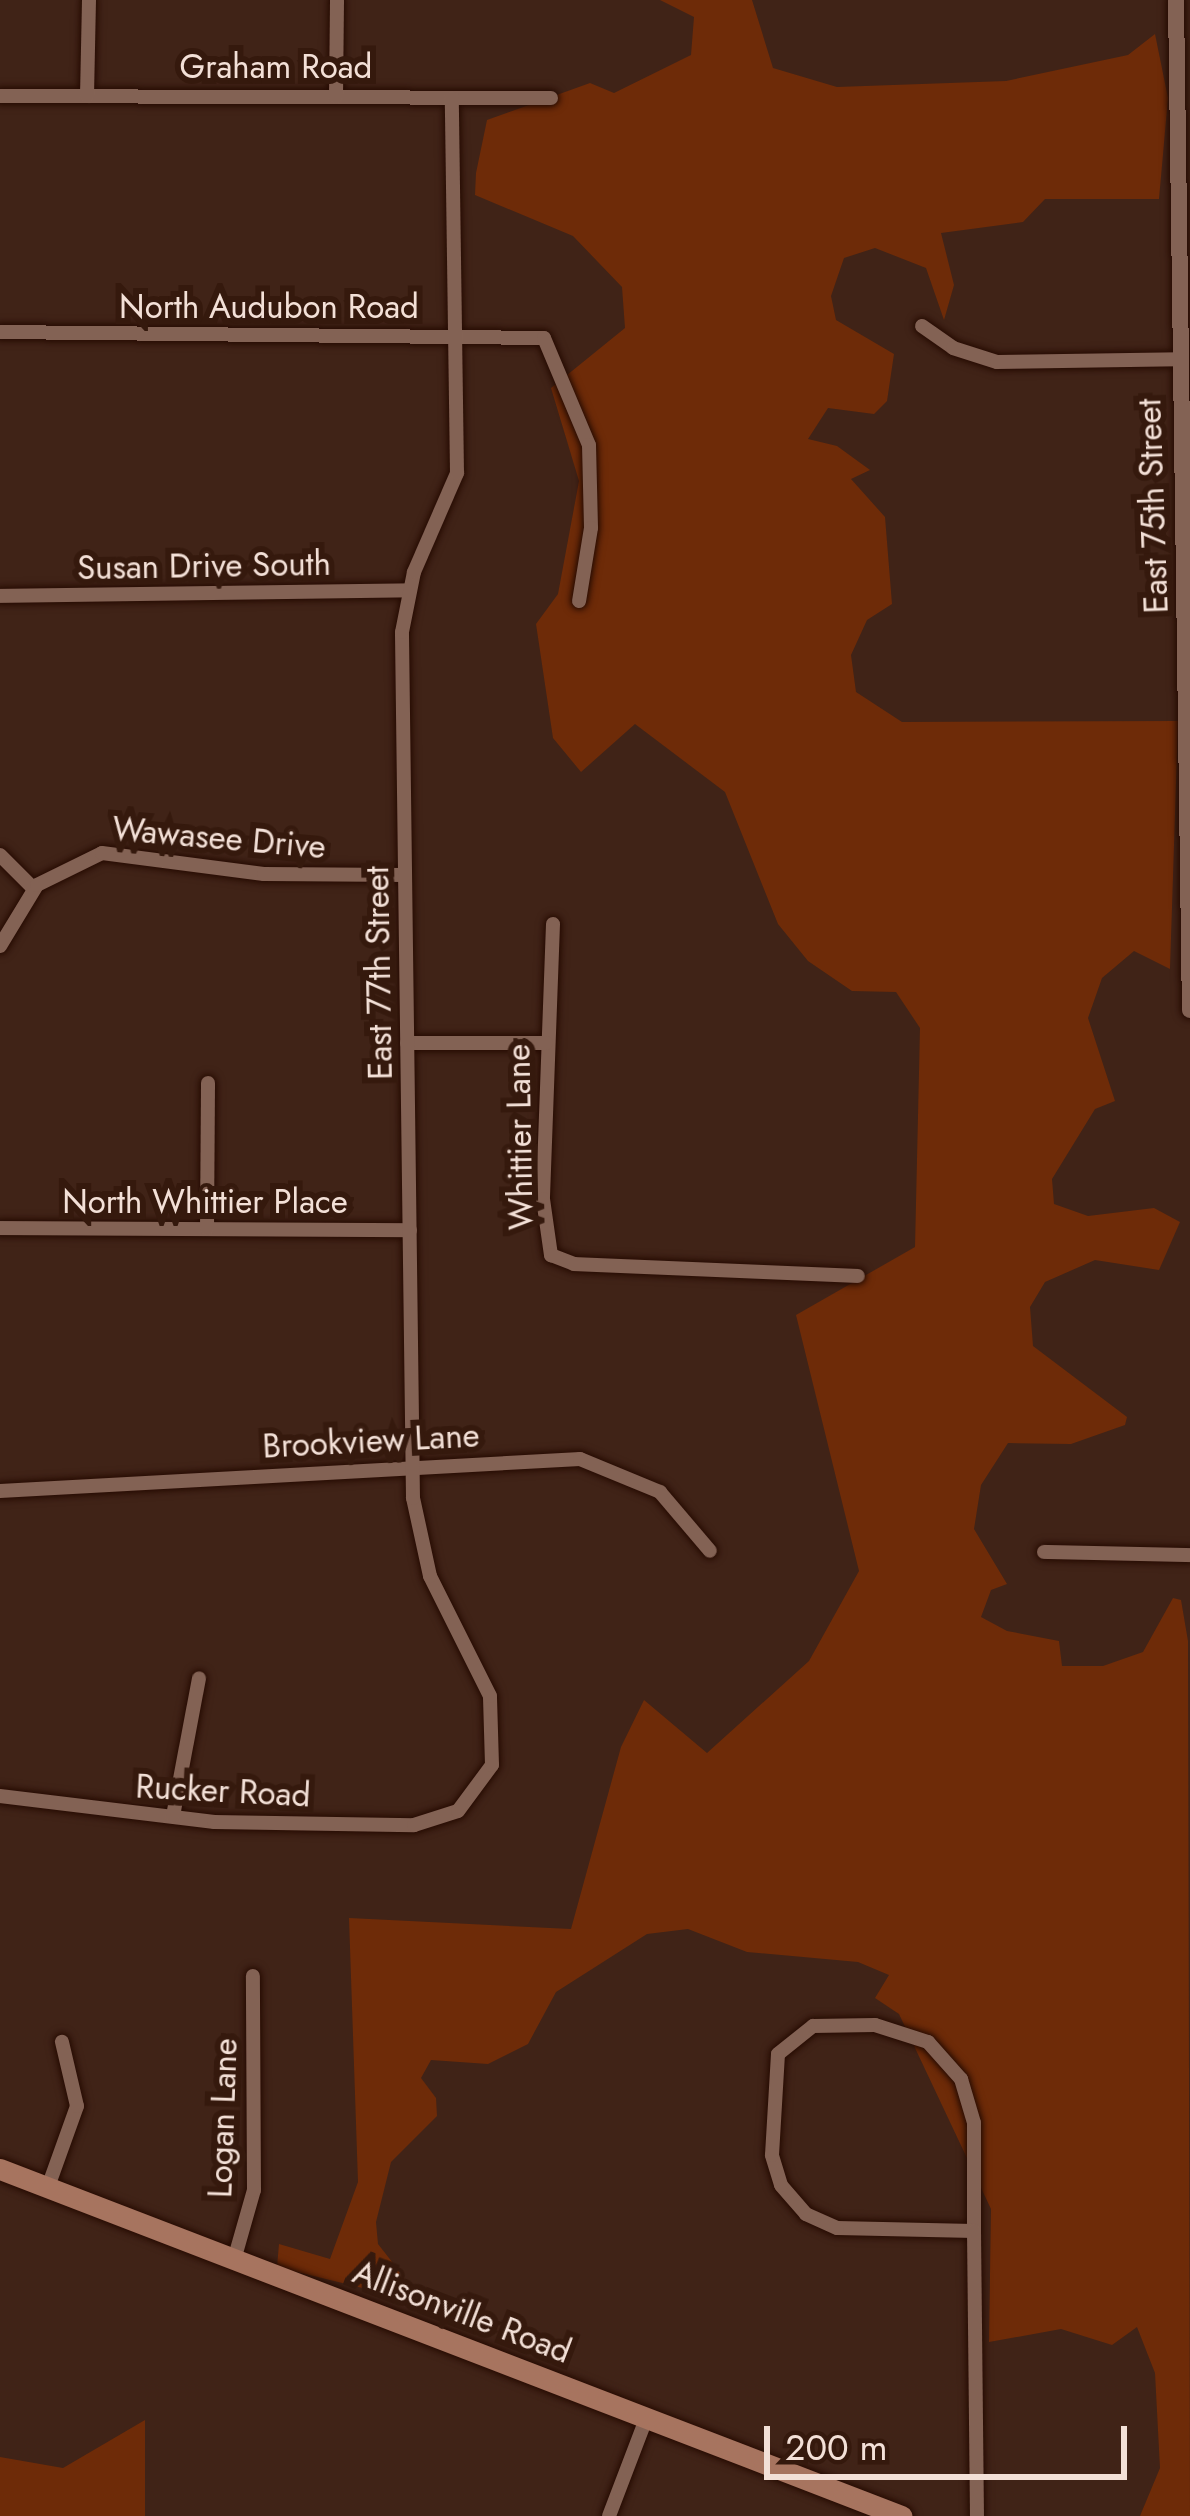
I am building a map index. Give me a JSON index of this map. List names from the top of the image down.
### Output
{
  "streets": {
    "main road": ["Allisonville Road"],
    "street": [
      "Graham Road",
      "North Audubon Road",
      "East 75th Street",
      "Susan Drive South",
      "Wawasee Drive",
      "East 77th Street",
      "Whittier Lane",
      "North Whittier Place",
      "Brookview Lane",
      "Rucker Road",
      "Logan Lane"
    ]
  },
  "crossings": [
    ["Graham Road", "East 77th Street"],
    ["North Audubon Road", "East 77th Street"],
    ["Susan Drive South", "East 77th Street"],
    ["Wawasee Drive", "East 77th Street"],
    ["East 77th Street", "North Whittier Place"],
    ["East 77th Street", "Brookview Lane"],
    ["East 77th Street", "Rucker Road"],
    ["Logan Lane", "Allisonville Road"]
  ],
  "scale_bar": "200 m"
}
